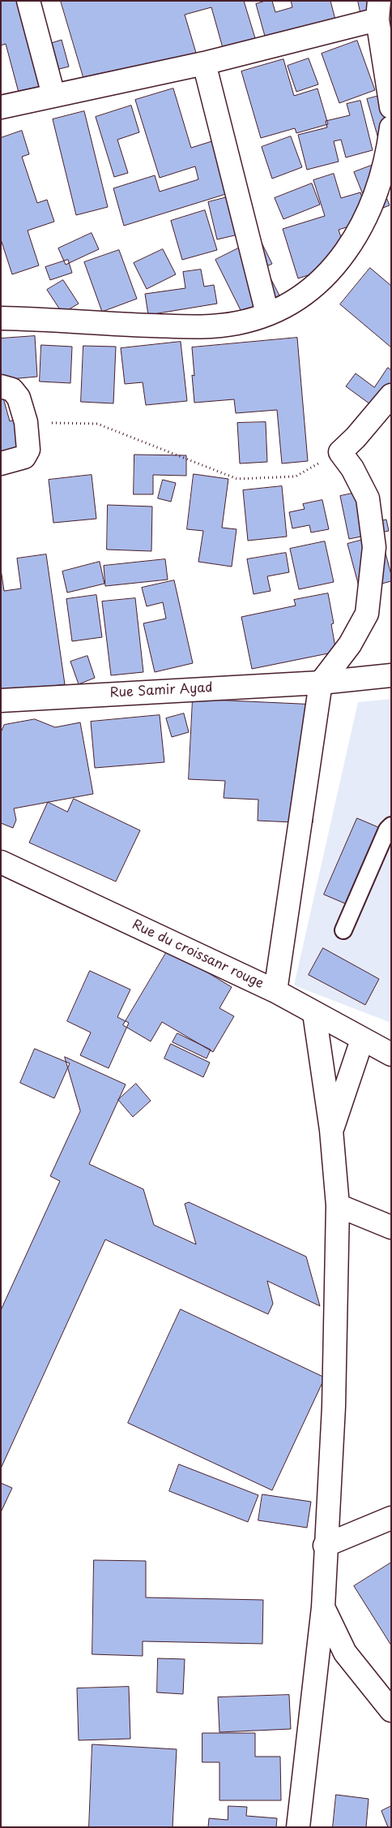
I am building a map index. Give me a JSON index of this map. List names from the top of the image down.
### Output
{
  "streets": {
    "street": ["Rue Samir Ayad", "Rue du croissanr rouge"]
  }
}
